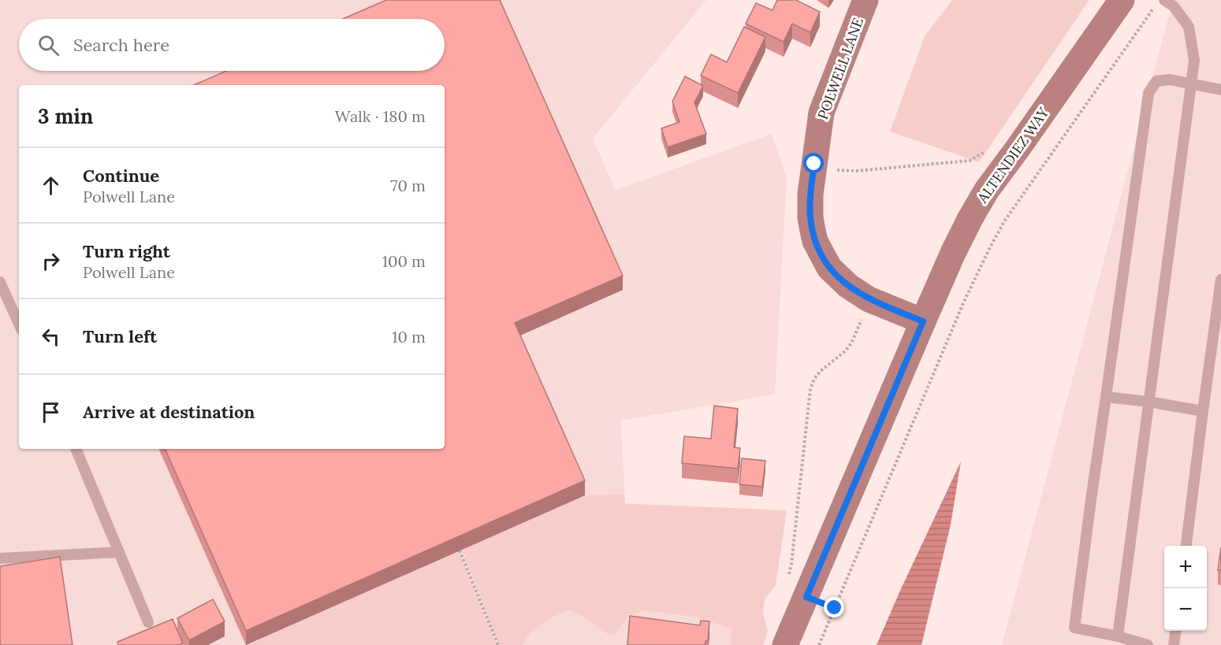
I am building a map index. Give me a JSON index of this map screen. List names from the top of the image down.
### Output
{
  "streets": {
    "street": ["POLWELL LANE", "ALTENDIEZ WAY"]
  },
  "crossings": [
    ["POLWELL LANE", "ALTENDIEZ WAY"]
  ],
  "page": {
    "search": "Search here",
    "heading": ["3 min", "Walk · 180 m"],
    "list": [
      ["Continue", "Polwell Lane", "70 m"],
      ["Turn right", "Polwell Lane", "100 m"],
      ["Turn left", "10 m"],
      "Arrive at destination"
    ],
    "map_buttons": ["+", "−"]
  }
}
